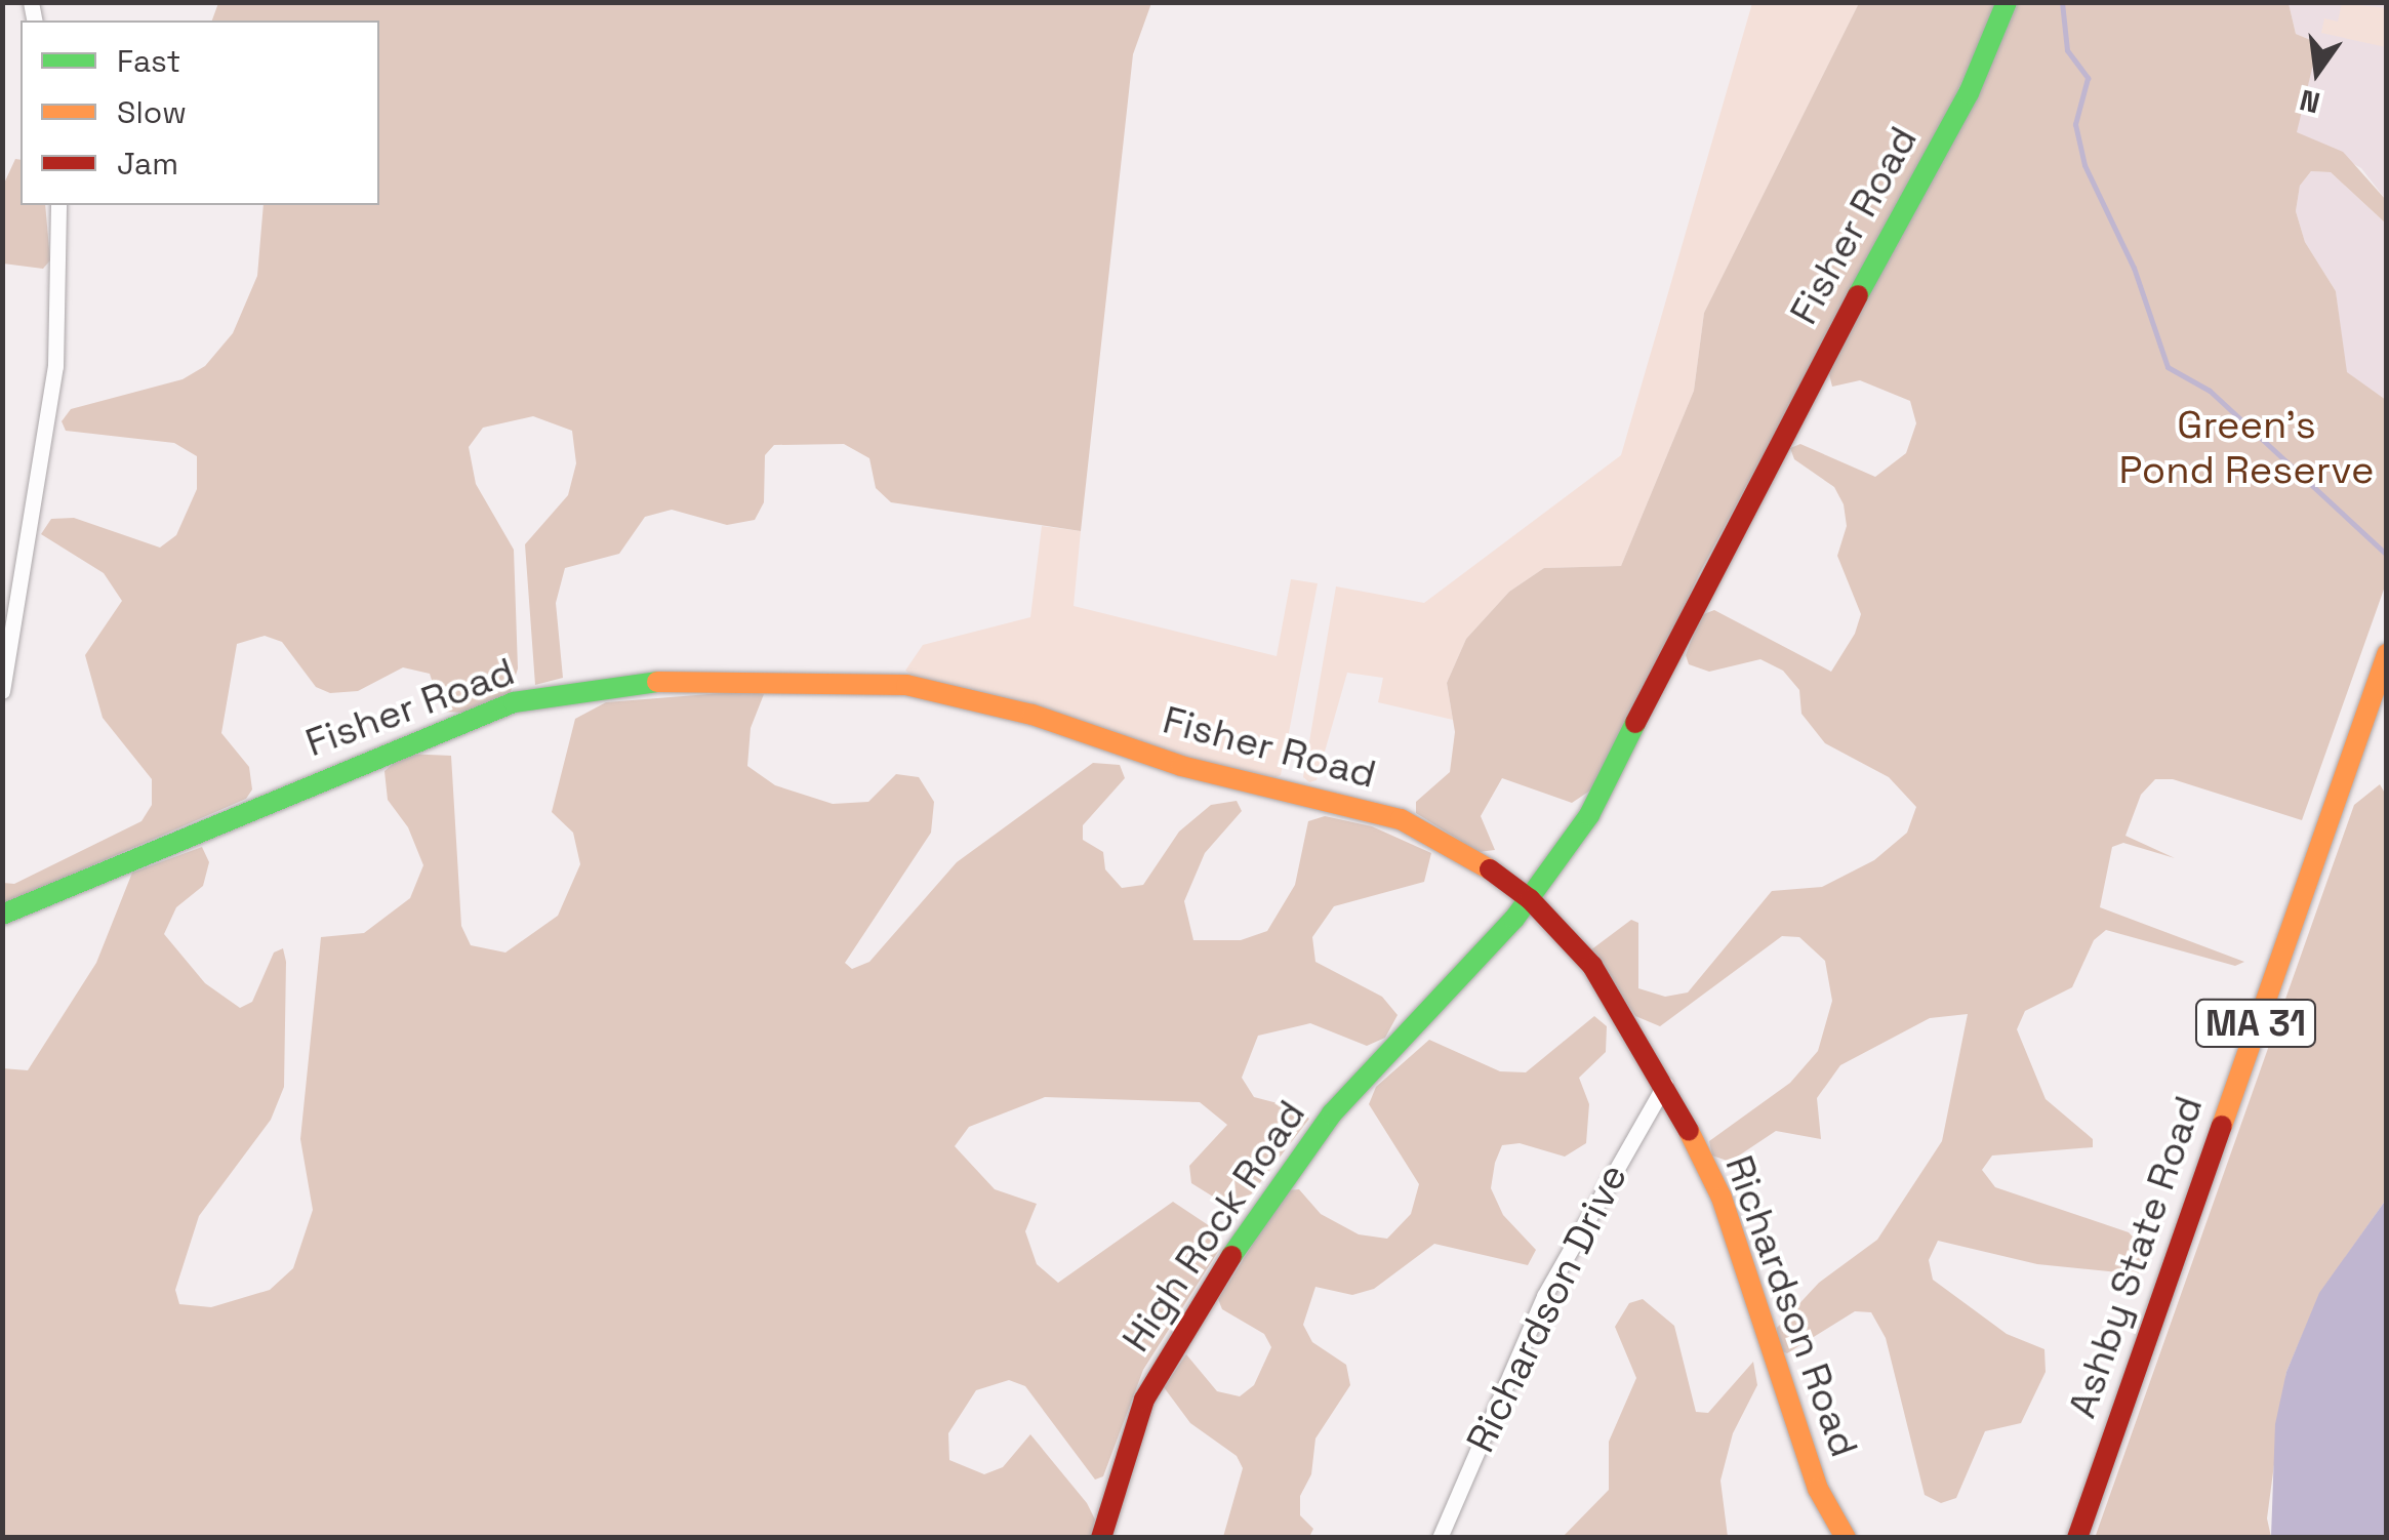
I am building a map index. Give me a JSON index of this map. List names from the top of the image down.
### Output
{
  "streets": {
    "street": [
      "Fisher Road",
      "MA 31",
      "High Rock Road",
      "Ashby State Road",
      "Richardson Road",
      "Richardson Drive"
    ]
  },
  "crossings": [
    ["Fisher Road", "High Rock Road"],
    ["Fisher Road", "Richardson Road"],
    ["High Rock Road", "Richardson Road"],
    ["Richardson Road", "Richardson Drive"]
  ],
  "parks": ["Green's Pond Reserve"],
  "legend": ["Fast", "Slow", "Jam"],
  "north": "bottom"
}
